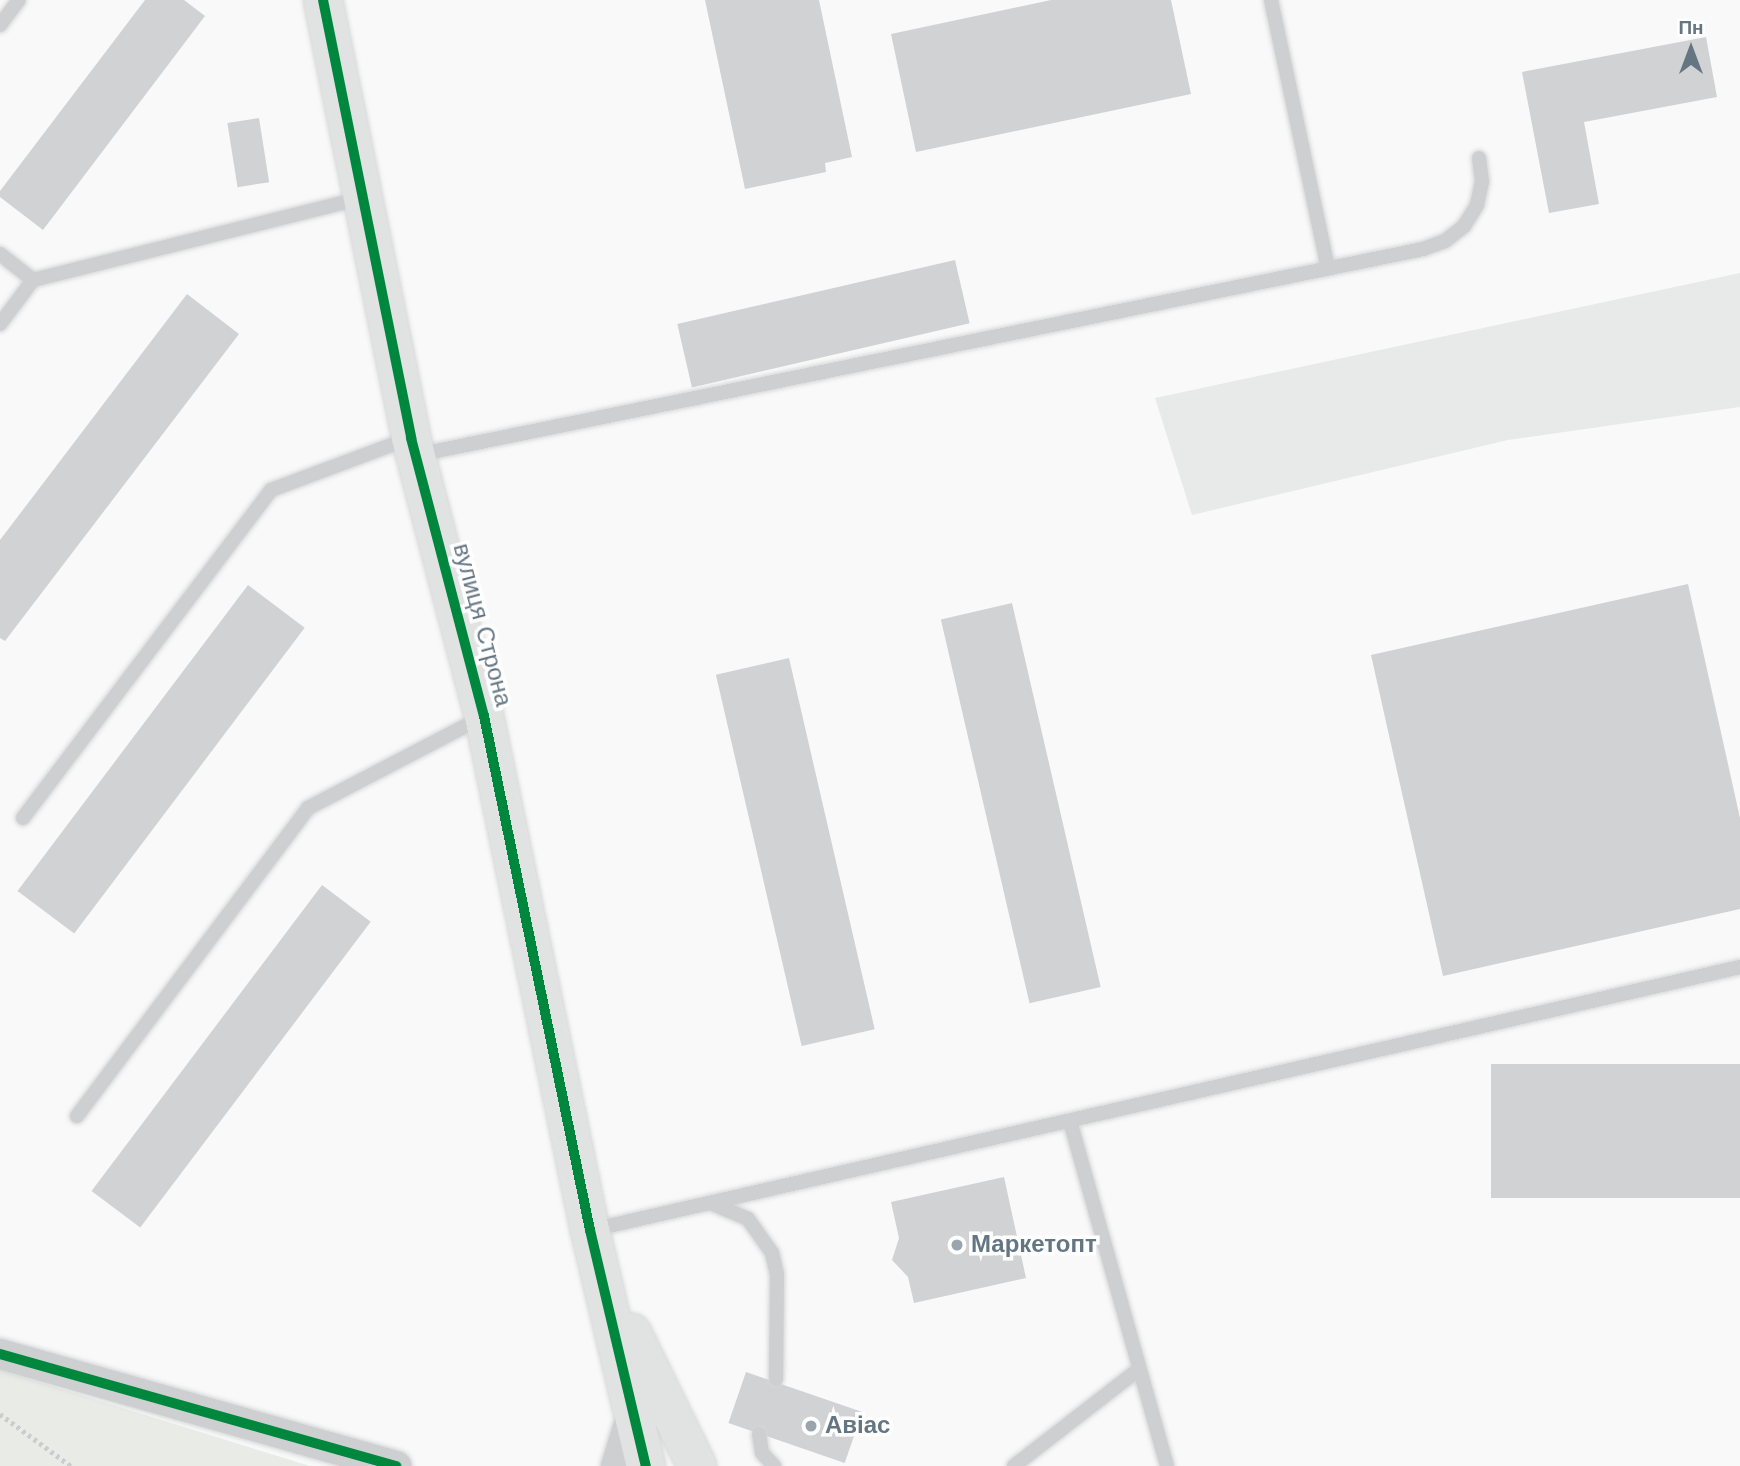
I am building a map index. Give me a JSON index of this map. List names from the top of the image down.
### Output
{
  "streets": {
    "street": ["вулиця Строна"]
  },
  "places": ["Маркетопт", "Авіас"],
  "north": "top"
}
